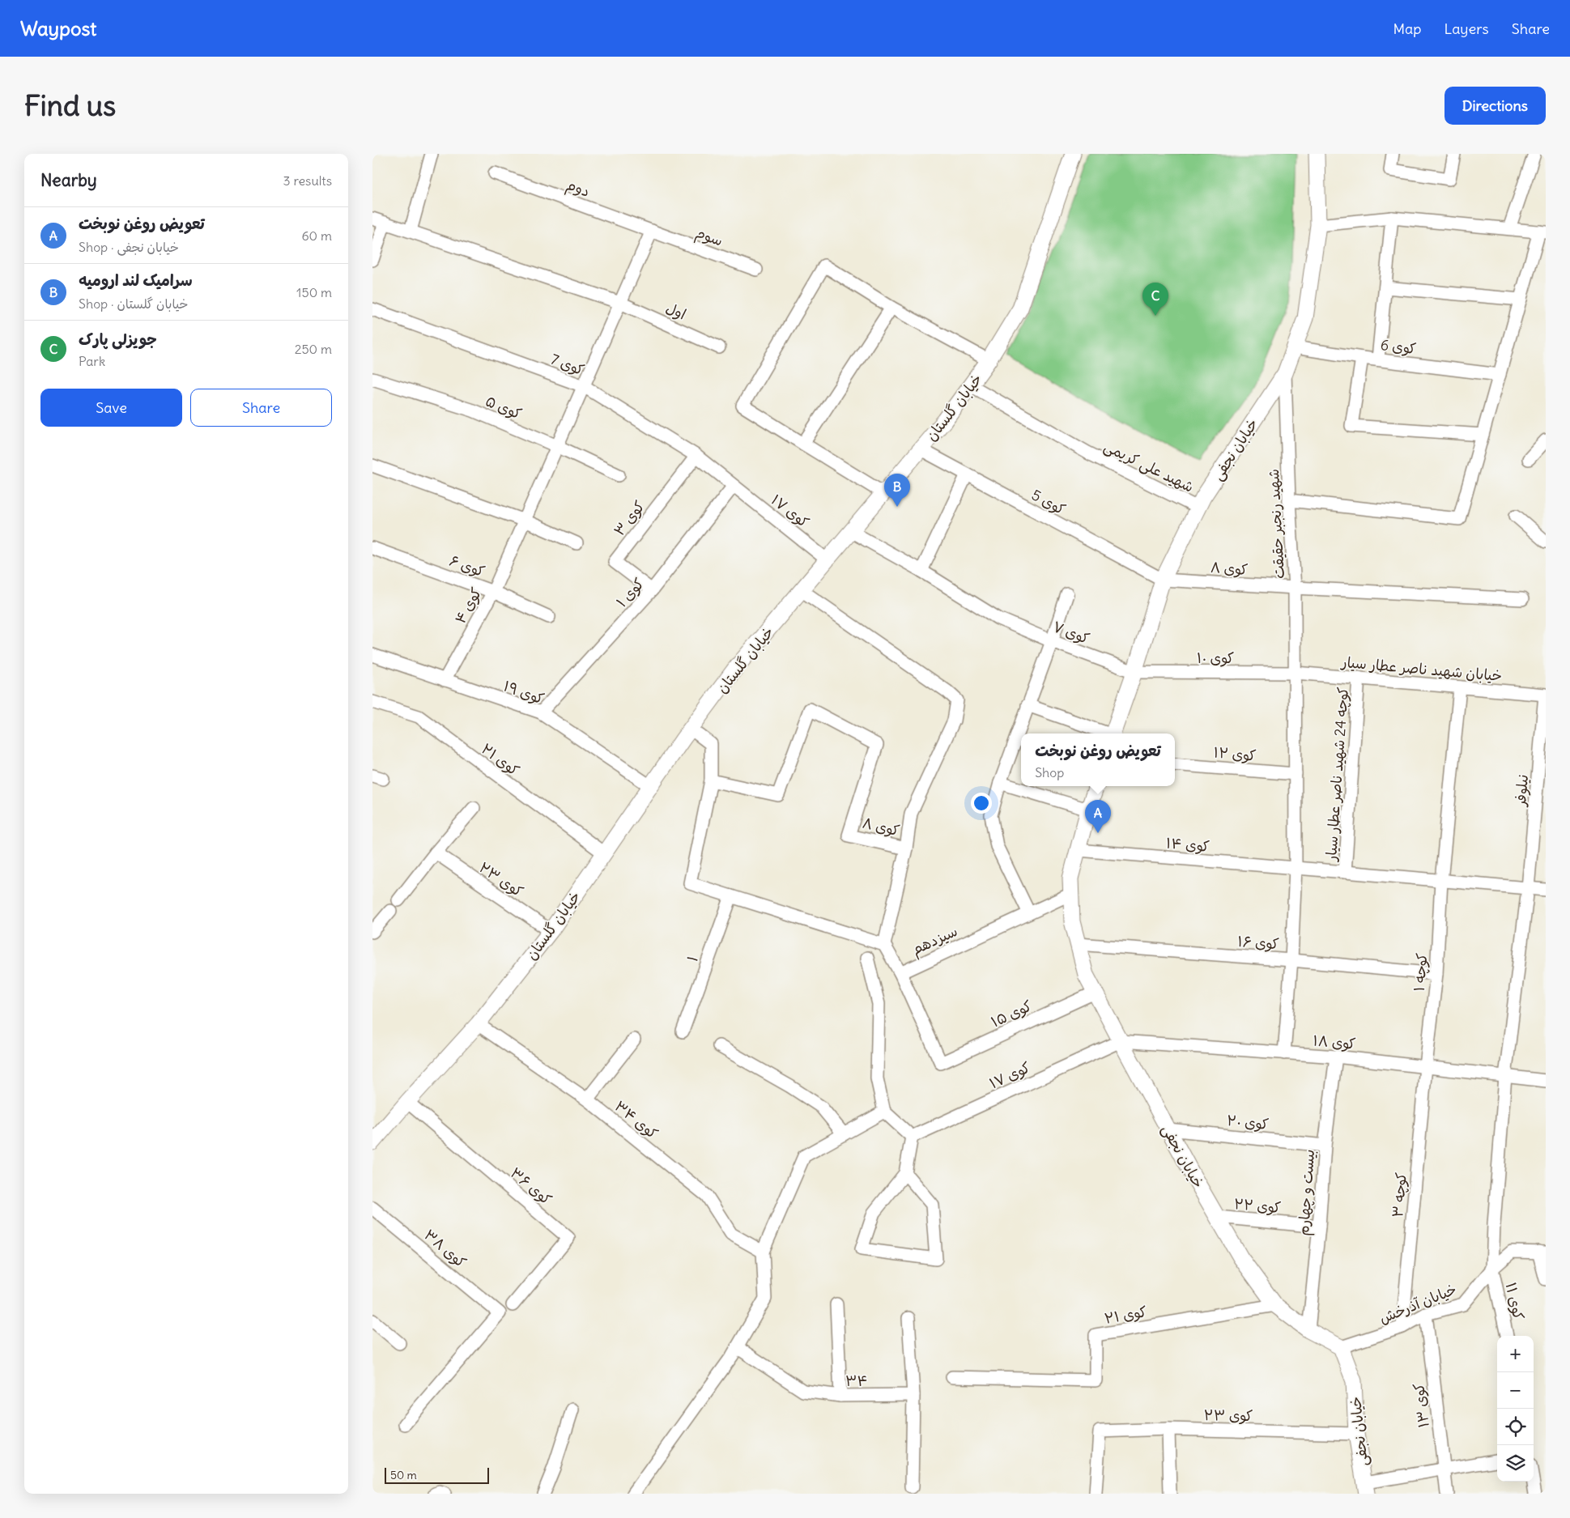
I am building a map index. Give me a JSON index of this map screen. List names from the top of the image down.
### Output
{
  "streets": {
    "street": [
      "دوم",
      "سوم",
      "اول",
      "کوی 6",
      "کوی 7",
      "کوی ۵",
      "خیابان گلستان",
      "خیابان نجفی",
      "شهید علی کریمی",
      "کوی 5",
      "کوی ۱۷",
      "کوی ۳",
      "شهید رنجبر حقیقت",
      "کوی ۶",
      "کوی ۸",
      "کوی ۱",
      "کوی ۴",
      "کوی ۷",
      "کوی ۱۰",
      "خیابان شهید ناصر عطار سیار",
      "کوی ۱۹",
      "کوی ۱۲",
      "کوی ۲۱",
      "کوچه 24 شهید ناصر عطار سیار",
      "نیلوفر",
      "کوی ۱۴",
      "کوی ۲۳",
      "سیزدهم",
      "کوی ۱۶",
      "۱",
      "کوچه ۱",
      "کوی ۱۵",
      "کوی ۱۸",
      "کوی ۳۴",
      "کوی ۲۰",
      "کوی ۳۶",
      "بیست و چهارم",
      "کوچه ۳",
      "کوی ۲۲",
      "کوی ۳۸",
      "کوی ۱۱",
      "خیابان آذرخش",
      "۳۴",
      "کوی ۱۳"
    ]
  },
  "crossings": [
    ["دوم", "سوم"],
    ["دوم", "کوی ۴"],
    ["سوم", "کوی ۴"],
    ["اول", "کوی ۴"],
    ["کوی 6", "خیابان نجفی"],
    ["کوی 7", "کوی ۱۷"],
    ["کوی 7", "کوی ۳"],
    ["کوی 7", "کوی ۱"],
    ["کوی 7", "کوی ۴"],
    ["کوی ۵", "کوی ۴"],
    ["خیابان گلستان", "شهید علی کریمی"],
    ["خیابان گلستان", "کوی 5"],
    ["خیابان گلستان", "کوی ۱۷"],
    ["خیابان گلستان", "کوی ۷"],
    ["خیابان گلستان", "کوی ۱۹"],
    ["خیابان گلستان", "کوی ۲۱"],
    ["خیابان گلستان", "کوی ۲۳"],
    ["خیابان گلستان", "کوی ۳۴"],
    ["خیابان گلستان", "کوی ۳۶"],
    ["خیابان نجفی", "شهید علی کریمی"],
    ["خیابان نجفی", "کوی 5"],
    ["خیابان نجفی", "کوی ۱۷"],
    ["خیابان نجفی", "شهید رنجبر حقیقت"],
    ["خیابان نجفی", "کوی ۸"],
    ["خیابان نجفی", "کوی ۷"],
    ["خیابان نجفی", "کوی ۱۰"],
    ["خیابان نجفی", "کوی ۲۱"],
    ["خیابان نجفی", "کوی ۱۴"],
    ["خیابان نجفی", "کوی ۲۳"],
    ["خیابان نجفی", "سیزدهم"],
    ["خیابان نجفی", "کوی ۱۶"],
    ["خیابان نجفی", "کوی ۱۵"],
    ["خیابان نجفی", "کوی ۱۸"],
    ["خیابان نجفی", "کوی ۲۰"],
    ["خیابان نجفی", "بیست و چهارم"],
    ["خیابان نجفی", "کوی ۲۲"],
    ["خیابان نجفی", "خیابان آذرخش"],
    ["کوی 5", "کوی ۸"],
    ["کوی ۱۷", "کوی ۱"],
    ["کوی ۱۷", "کوی ۱۸"],
    ["کوی ۳", "کوی ۱"],
    ["شهید رنجبر حقیقت", "کوی ۸"],
    ["شهید رنجبر حقیقت", "کوی ۱۰"],
    ["شهید رنجبر حقیقت", "خیابان شهید ناصر عطار سیار"],
    ["شهید رنجبر حقیقت", "کوی ۱۲"],
    ["شهید رنجبر حقیقت", "کوی ۱۴"],
    ["شهید رنجبر حقیقت", "کوی ۱۶"],
    ["شهید رنجبر حقیقت", "کوی ۱۸"],
    ["کوی ۶", "کوی ۴"],
    ["کوی ۱", "کوی ۱۹"],
    ["کوی ۴", "کوی ۱۹"],
    ["کوی ۷", "کوی ۱۰"],
    ["کوی ۱۰", "خیابان شهید ناصر عطار سیار"],
    ["خیابان شهید ناصر عطار سیار", "کوچه 24 شهید ناصر عطار سیار"],
    ["خیابان شهید ناصر عطار سیار", "نیلوفر"],
    ["خیابان شهید ناصر عطار سیار", "کوچه ۱"],
    ["کوچه 24 شهید ناصر عطار سیار", "کوی ۱۴"],
    ["نیلوفر", "کوی ۱۴"],
    ["نیلوفر", "کوی ۱۸"],
    ["نیلوفر", "کوی ۱۱"],
    ["کوی ۱۴", "کوچه ۱"],
    ["سیزدهم", "کوی ۱۵"],
    ["کوی ۱۶", "کوچه ۱"],
    ["کوچه ۱", "کوی ۱۸"],
    ["کوچه ۱", "کوچه ۳"],
    ["کوی ۱۸", "بیست و چهارم"],
    ["کوی ۱۸", "کوچه ۳"],
    ["کوی ۱۸", "کوی ۱۱"],
    ["کوی ۲۰", "بیست و چهارم"],
    ["بیست و چهارم", "کوی ۲۲"],
    ["کوچه ۳", "خیابان آذرخش"],
    ["کوی ۱۱", "خیابان آذرخش"],
    ["خیابان آذرخش", "کوی ۱۳"]
  ],
  "scale_bar": "50 m",
  "page": {
    "header": "Waypost",
    "nav": ["Map", "Layers", "Share"],
    "buttons": [
      "Directions",
      ["Save", "Share"]
    ],
    "title": "Find us",
    "heading": ["Nearby", "3 results"],
    "list": [
      {
        "mark": "A",
        "name": "تعویض روغن نوبخت",
        "note": "Shop · خیابان نجفی",
        "value": "60 m"
      },
      {
        "mark": "B",
        "name": "سرامیک لند ارومیه",
        "note": "Shop · خیابان گلستان",
        "value": "150 m"
      },
      {
        "mark": "C",
        "name": "جویزلی پارک",
        "note": "Park",
        "value": "250 m"
      }
    ],
    "pins": ["C", "B", "A"],
    "popup": ["تعویض روغن نوبخت", "Shop"],
    "map_buttons": ["+", "−"],
    "scale": "50 m"
  }
}
